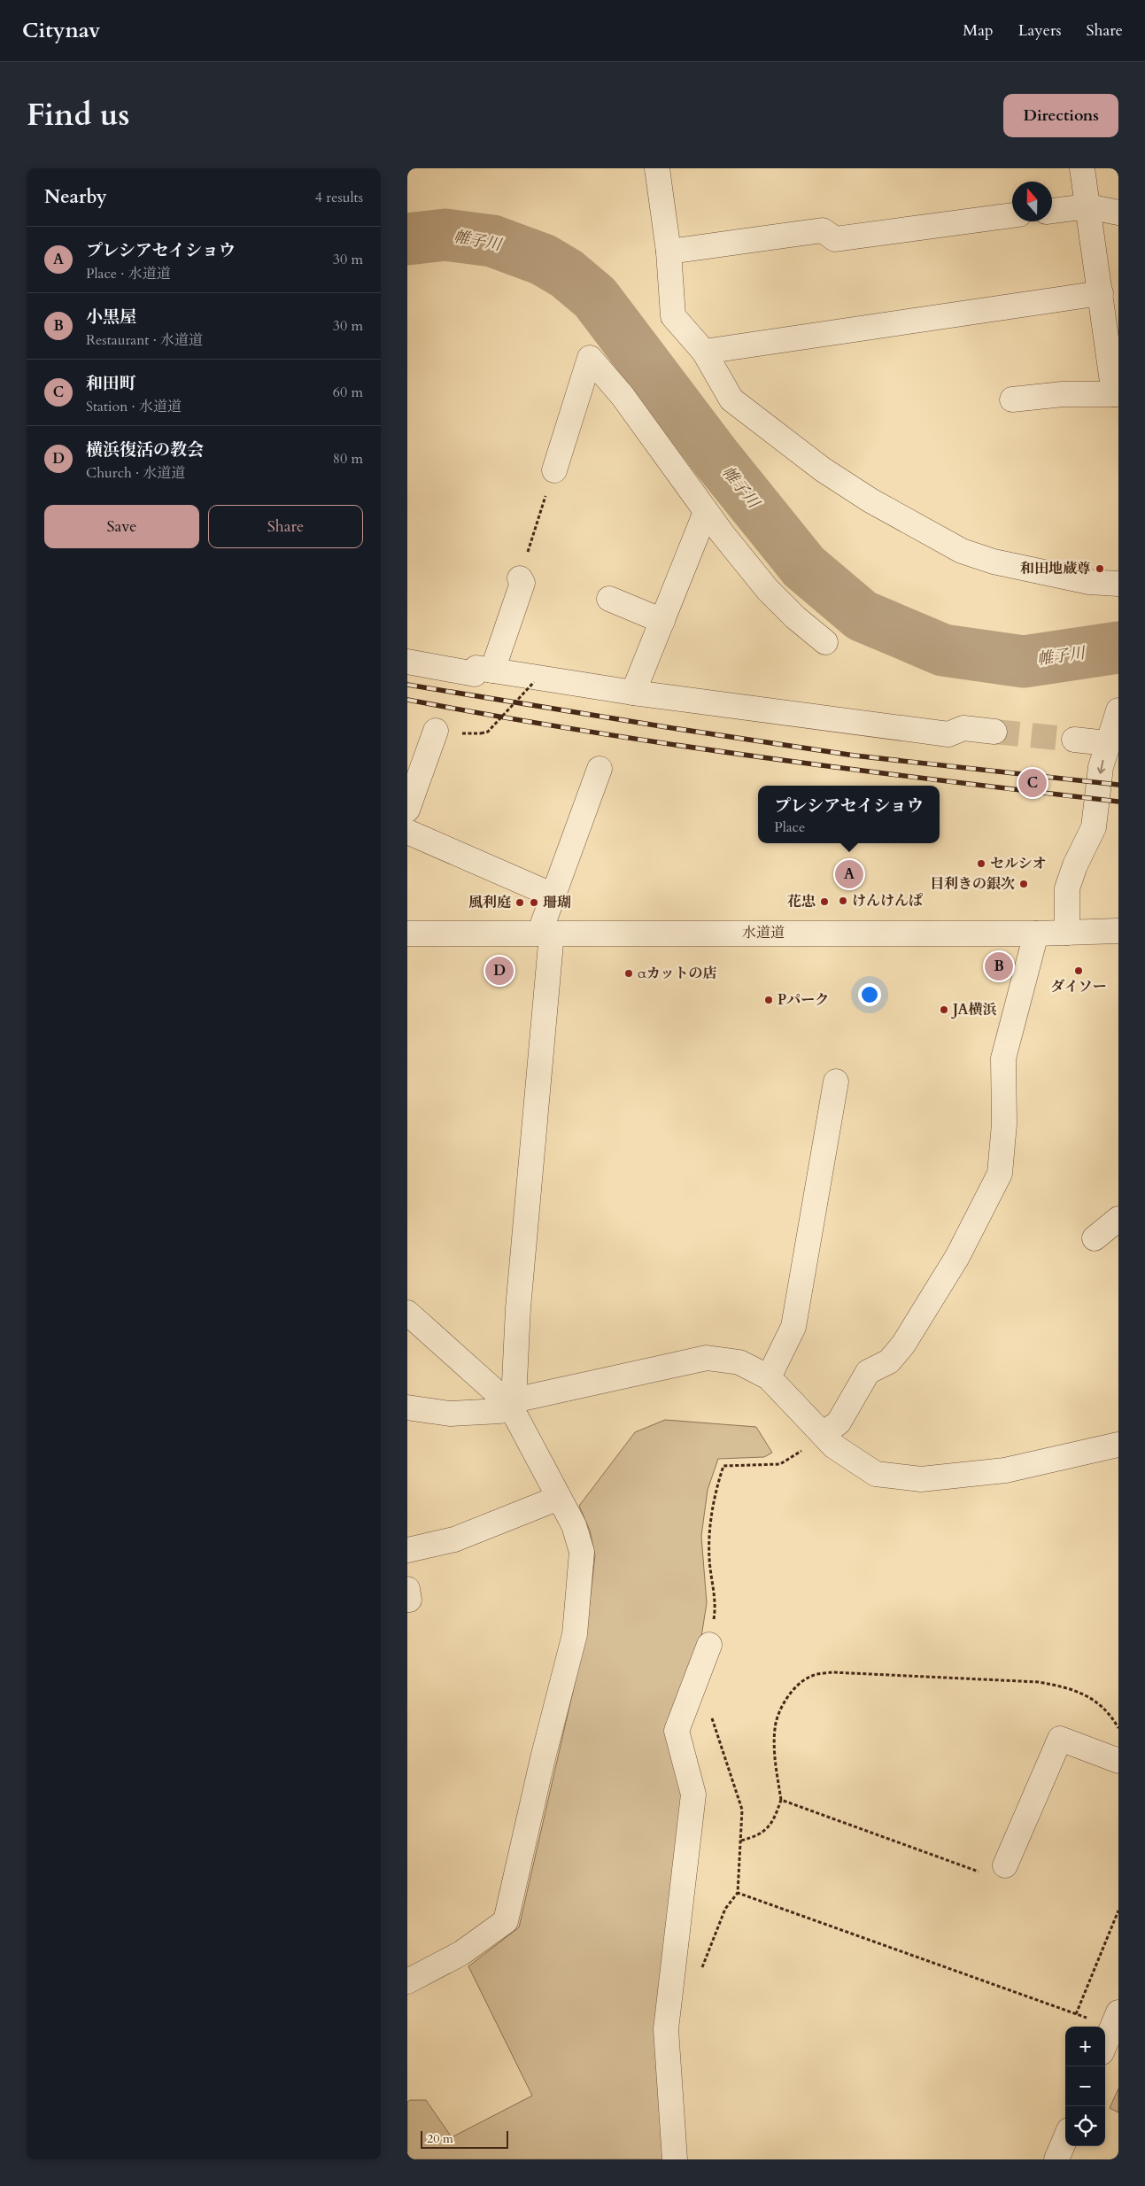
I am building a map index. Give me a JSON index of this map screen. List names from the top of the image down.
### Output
{
  "streets": {
    "street": ["水道道"]
  },
  "water": ["帷子川"],
  "places": [
    "和田地蔵尊",
    "セルシオ",
    "目利きの銀次",
    "けんけんぱ",
    "花忠",
    "風利庭",
    "珊瑚",
    "ダイソー",
    "αカットの店",
    "Pパーク",
    "JA横浜"
  ],
  "scale_bar": "20 m",
  "north": "top",
  "page": {
    "header": "Citynav",
    "nav": ["Map", "Layers", "Share"],
    "title": "Find us",
    "buttons": [
      "Directions",
      ["Save", "Share"]
    ],
    "heading": ["Nearby", "4 results"],
    "list": [
      {
        "mark": "A",
        "name": "プレシアセイショウ",
        "note": "Place · 水道道",
        "value": "30 m"
      },
      {
        "mark": "B",
        "name": "小黒屋",
        "note": "Restaurant · 水道道",
        "value": "30 m"
      },
      {
        "mark": "C",
        "name": "和田町",
        "note": "Station · 水道道",
        "value": "60 m"
      },
      {
        "mark": "D",
        "name": "横浜復活の教会",
        "note": "Church · 水道道",
        "value": "80 m"
      }
    ],
    "pins": [
      "C",
      "A",
      "B",
      "D"
    ],
    "popup": ["プレシアセイショウ", "Place"],
    "map_buttons": ["+", "−"],
    "scale": "20 m"
  }
}
